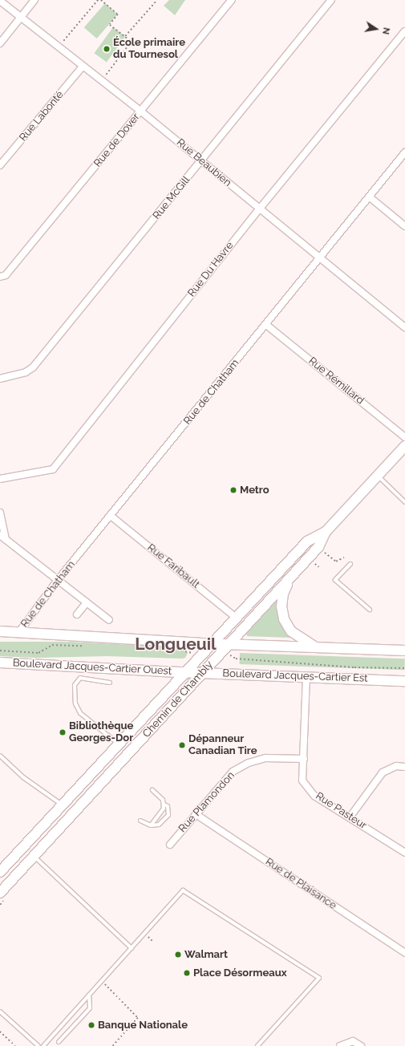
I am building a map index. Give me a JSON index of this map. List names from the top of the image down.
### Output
{
  "streets": {
    "main road": ["Boulevard Jacques-Cartier Ouest", "Boulevard Jacques-Cartier Est", "Chemin de Chambly"],
    "street": [
      "Rue Labonté",
      "Rue de Dover",
      "Rue Beaubien",
      "Rue McGill",
      "Rue Du Havre",
      "Rue Rémillard",
      "Rue de Chatham",
      "Rue Faribault",
      "Rue Plamondon",
      "Rue Pasteur",
      "Rue de Plaisance"
    ]
  },
  "crossings": [
    ["Rue Labonté", "Rue Beaubien"],
    ["Rue de Dover", "Rue Beaubien"],
    ["Rue Beaubien", "Rue McGill"],
    ["Rue Beaubien", "Rue Du Havre"],
    ["Rue Beaubien", "Rue de Chatham"],
    ["Rue Rémillard", "Rue de Chatham"],
    ["Rue de Chatham", "Rue Faribault"],
    ["Rue Faribault", "Chemin de Chambly"],
    ["Boulevard Jacques-Cartier Ouest", "Boulevard Jacques-Cartier Est"],
    ["Boulevard Jacques-Cartier Ouest", "Chemin de Chambly"],
    ["Boulevard Jacques-Cartier Est", "Chemin de Chambly"],
    ["Boulevard Jacques-Cartier Est", "Rue Pasteur"],
    ["Rue Plamondon", "Rue Pasteur"],
    ["Rue Plamondon", "Rue de Plaisance"]
  ],
  "districts": ["Longueuil"],
  "places": [
    "École primaire du Tournesol",
    "Metro",
    "Bibliothèque Georges-Dor",
    "Dépanneur Canadian Tire",
    "Walmart",
    "Place Désormeaux",
    "Banque Nationale"
  ],
  "north": "right"
}
